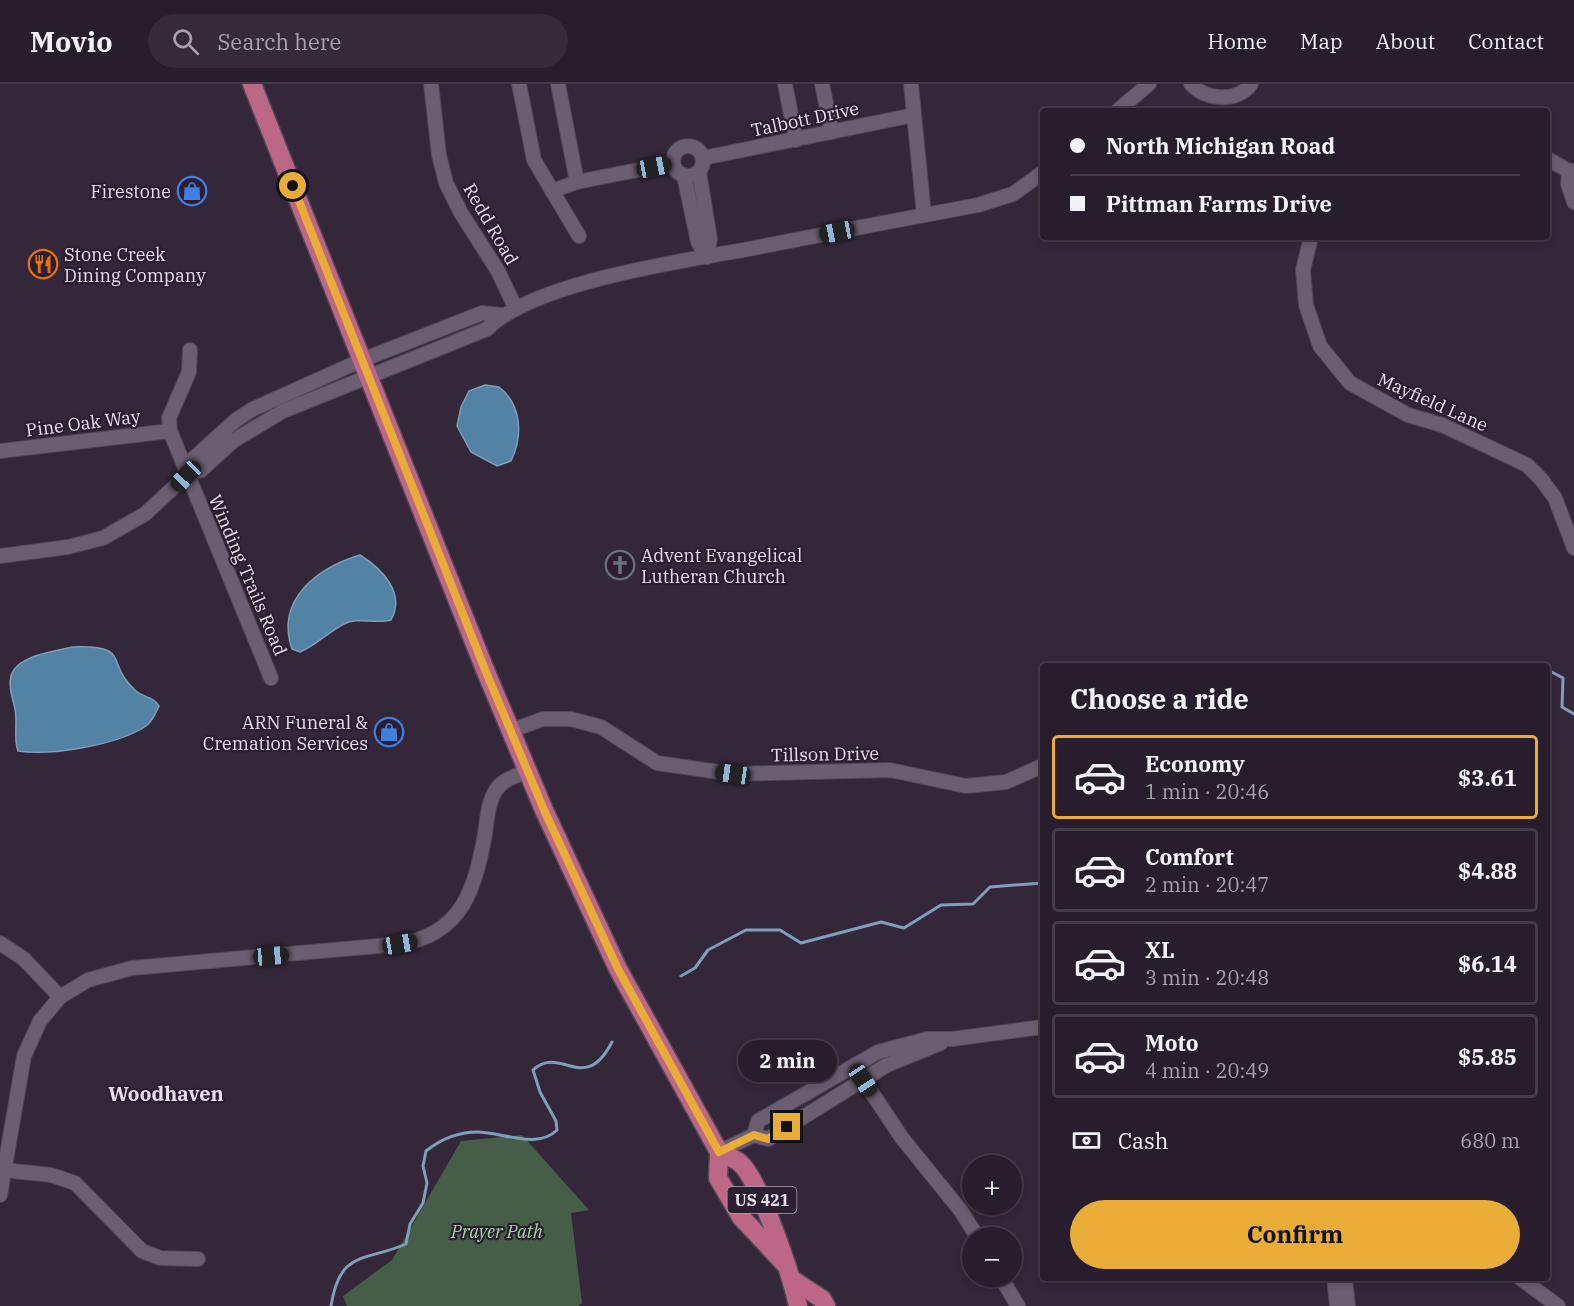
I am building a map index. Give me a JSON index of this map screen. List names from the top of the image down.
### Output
{
  "streets": {
    "main road": ["US 421"],
    "street": [
      "Talbott Drive",
      "Redd Road",
      "Mayfield Lane",
      "Pine Oak Way",
      "Winding Trails Road",
      "Tillson Drive"
    ]
  },
  "crossings": [
    ["Pine Oak Way", "Winding Trails Road"],
    ["Tillson Drive", "US 421"]
  ],
  "districts": ["Woodhaven"],
  "parks": ["Prayer Path"],
  "places": {
    "shop": ["Firestone", "ARN Funeral & Cremation Services"],
    "restaurant": ["Stone Creek Dining Company"],
    "church": ["Advent Evangelical Lutheran Church"]
  },
  "page": {
    "header": "Movio",
    "search": "Search here",
    "nav": [
      "Home",
      "Map",
      "About",
      "Contact"
    ],
    "banner": ["North Michigan Road", "Pittman Farms Drive"],
    "heading": "Choose a ride",
    "list": [
      {
        "name": "Economy",
        "note": "1 min · 20:46",
        "value": "$3.61"
      },
      {
        "name": "Comfort",
        "note": "2 min · 20:47",
        "value": "$4.88"
      },
      {
        "name": "XL",
        "note": "3 min · 20:48",
        "value": "$6.14"
      },
      {
        "name": "Moto",
        "note": "4 min · 20:49",
        "value": "$5.85"
      }
    ],
    "bubble": "2 min",
    "pay": ["Cash", "680 m"],
    "map_buttons": ["+", "−"],
    "buttons": "Confirm"
  }
}
